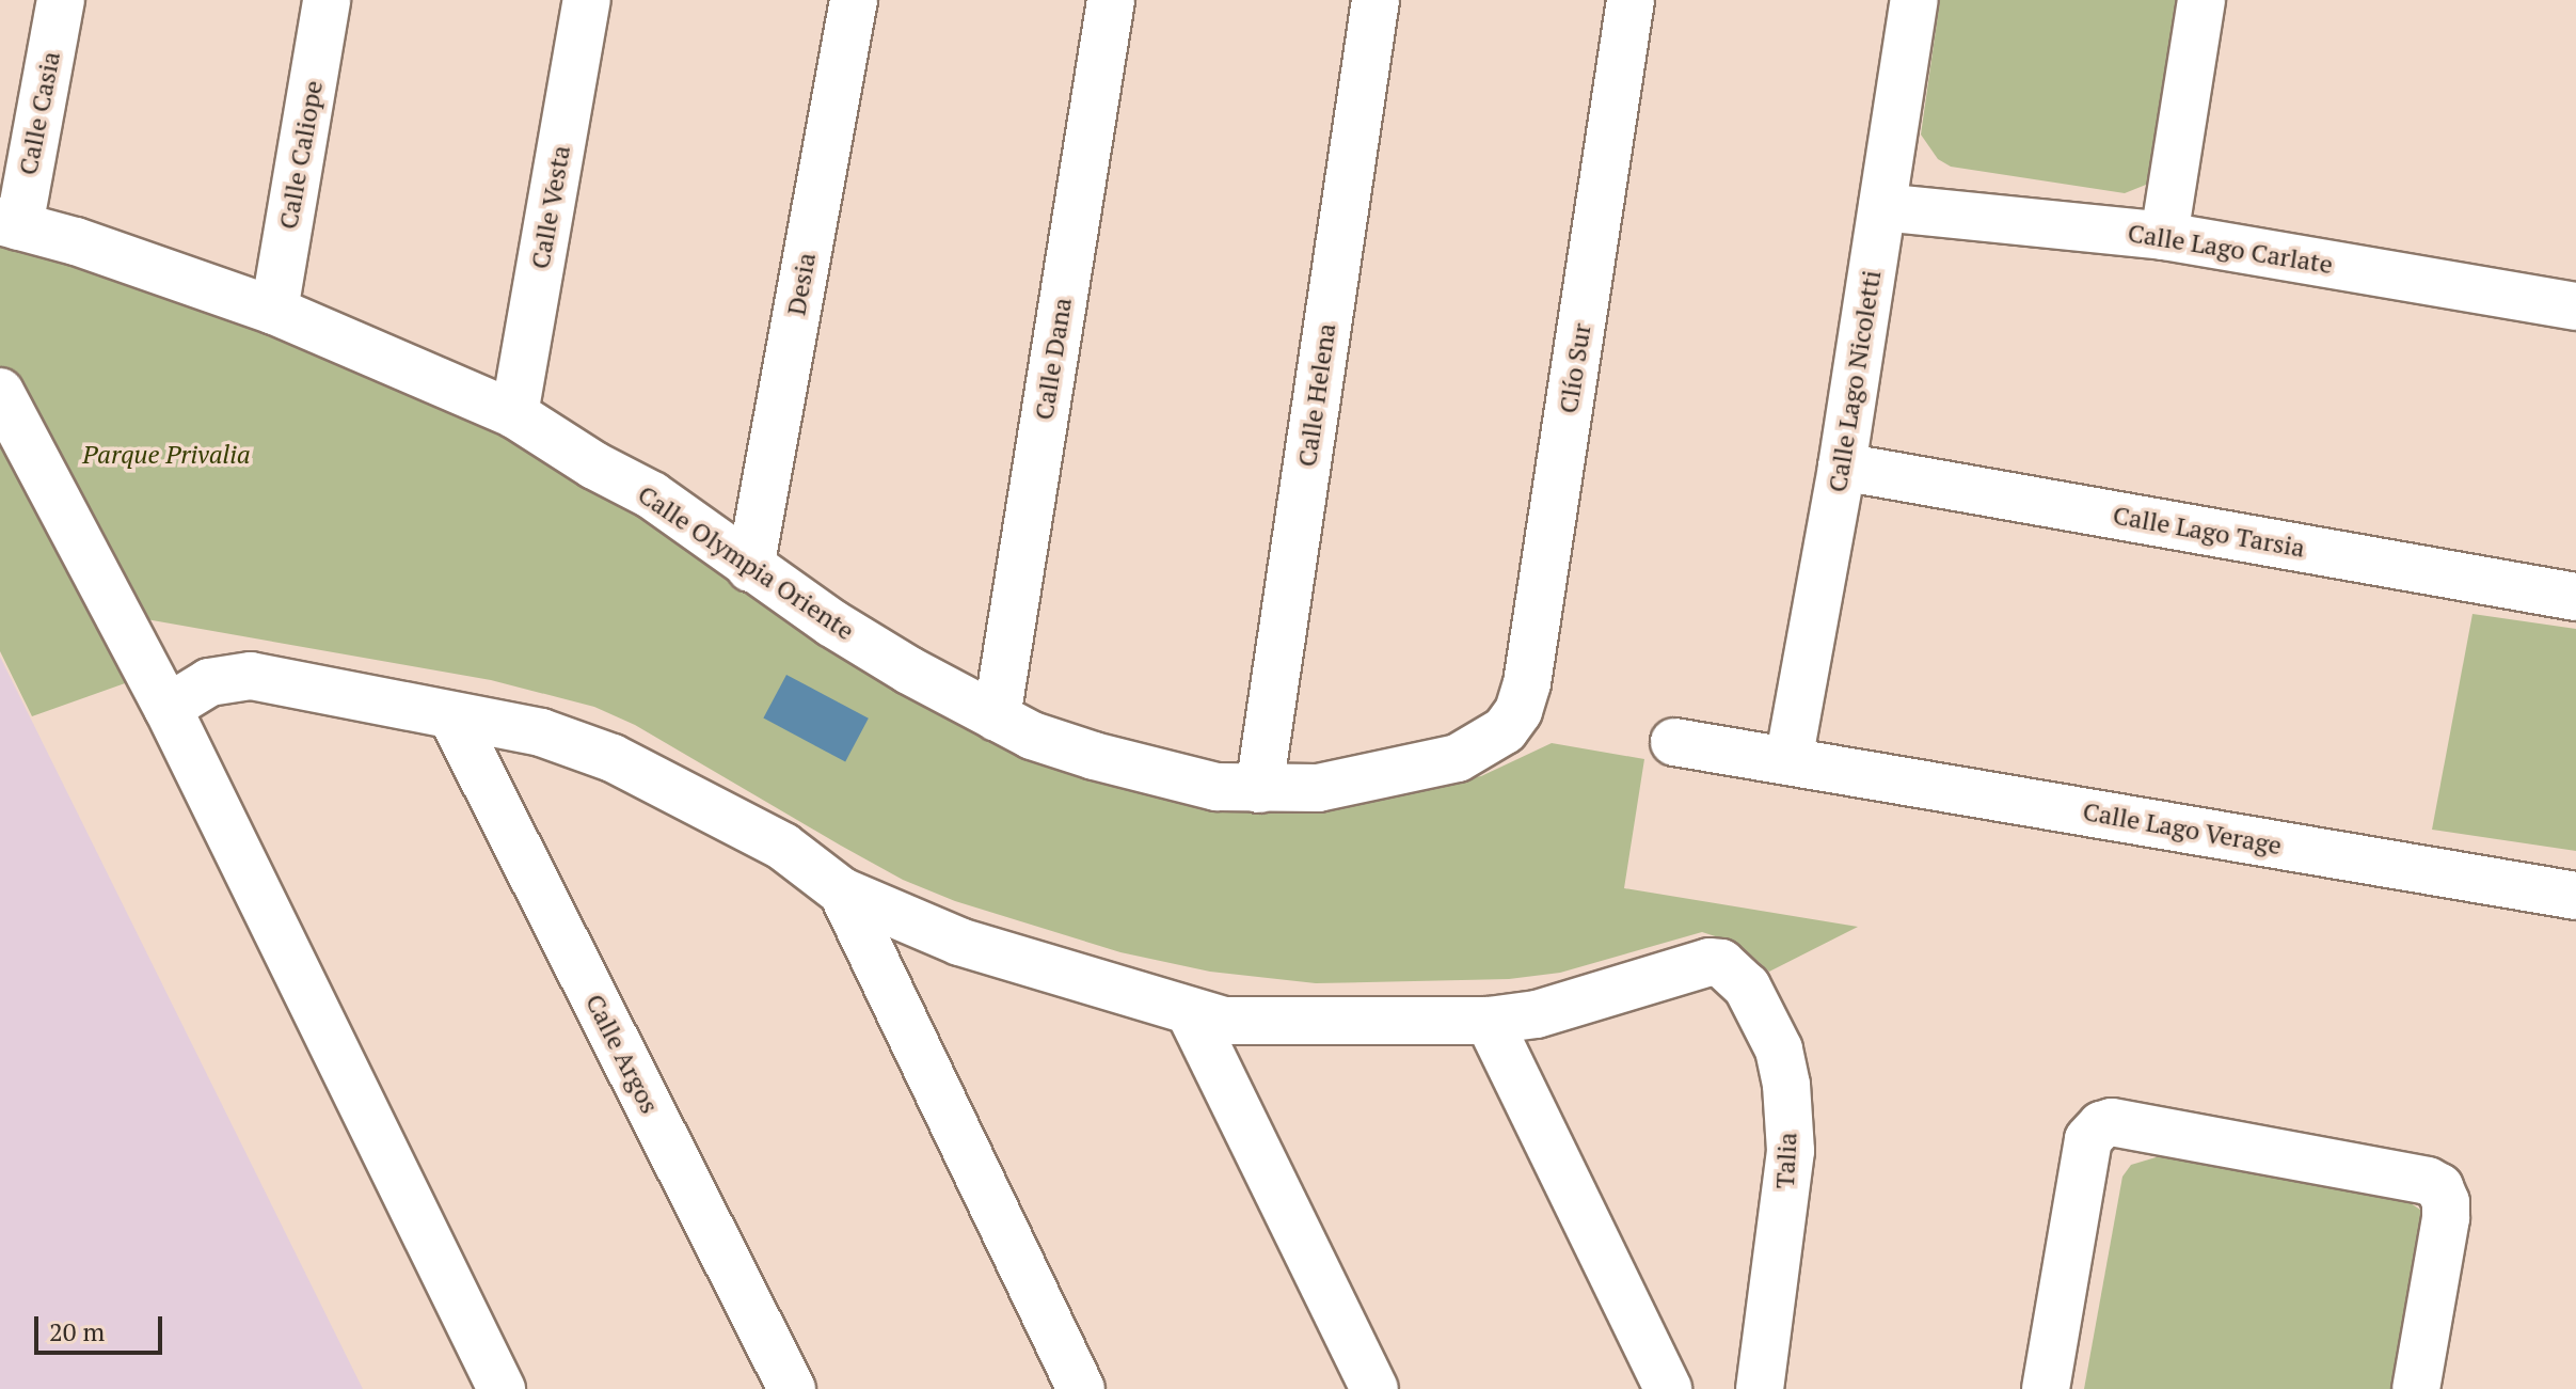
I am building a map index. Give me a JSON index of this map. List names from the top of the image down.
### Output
{
  "streets": {
    "street": [
      "Calle Casia",
      "Calle Caliope",
      "Calle Vesta",
      "Calle Lago Carlate",
      "Desia",
      "Calle Dana",
      "Clío Sur",
      "Calle Lago Nicoletti",
      "Calle Helena",
      "Calle Lago Tarsia",
      "Calle Olympia Oriente",
      "Calle Lago Verage",
      "Calle Argos",
      "Talia"
    ]
  },
  "crossings": [
    ["Calle Casia", "Calle Olympia Oriente"],
    ["Calle Caliope", "Calle Olympia Oriente"],
    ["Calle Vesta", "Calle Olympia Oriente"],
    ["Calle Lago Carlate", "Calle Lago Nicoletti"],
    ["Desia", "Calle Olympia Oriente"],
    ["Calle Dana", "Calle Olympia Oriente"],
    ["Clío Sur", "Calle Olympia Oriente"],
    ["Calle Lago Nicoletti", "Calle Lago Tarsia"],
    ["Calle Lago Nicoletti", "Calle Lago Verage"],
    ["Calle Helena", "Calle Olympia Oriente"]
  ],
  "parks": ["Parque Privalia"],
  "scale_bar": "20 m"
}
